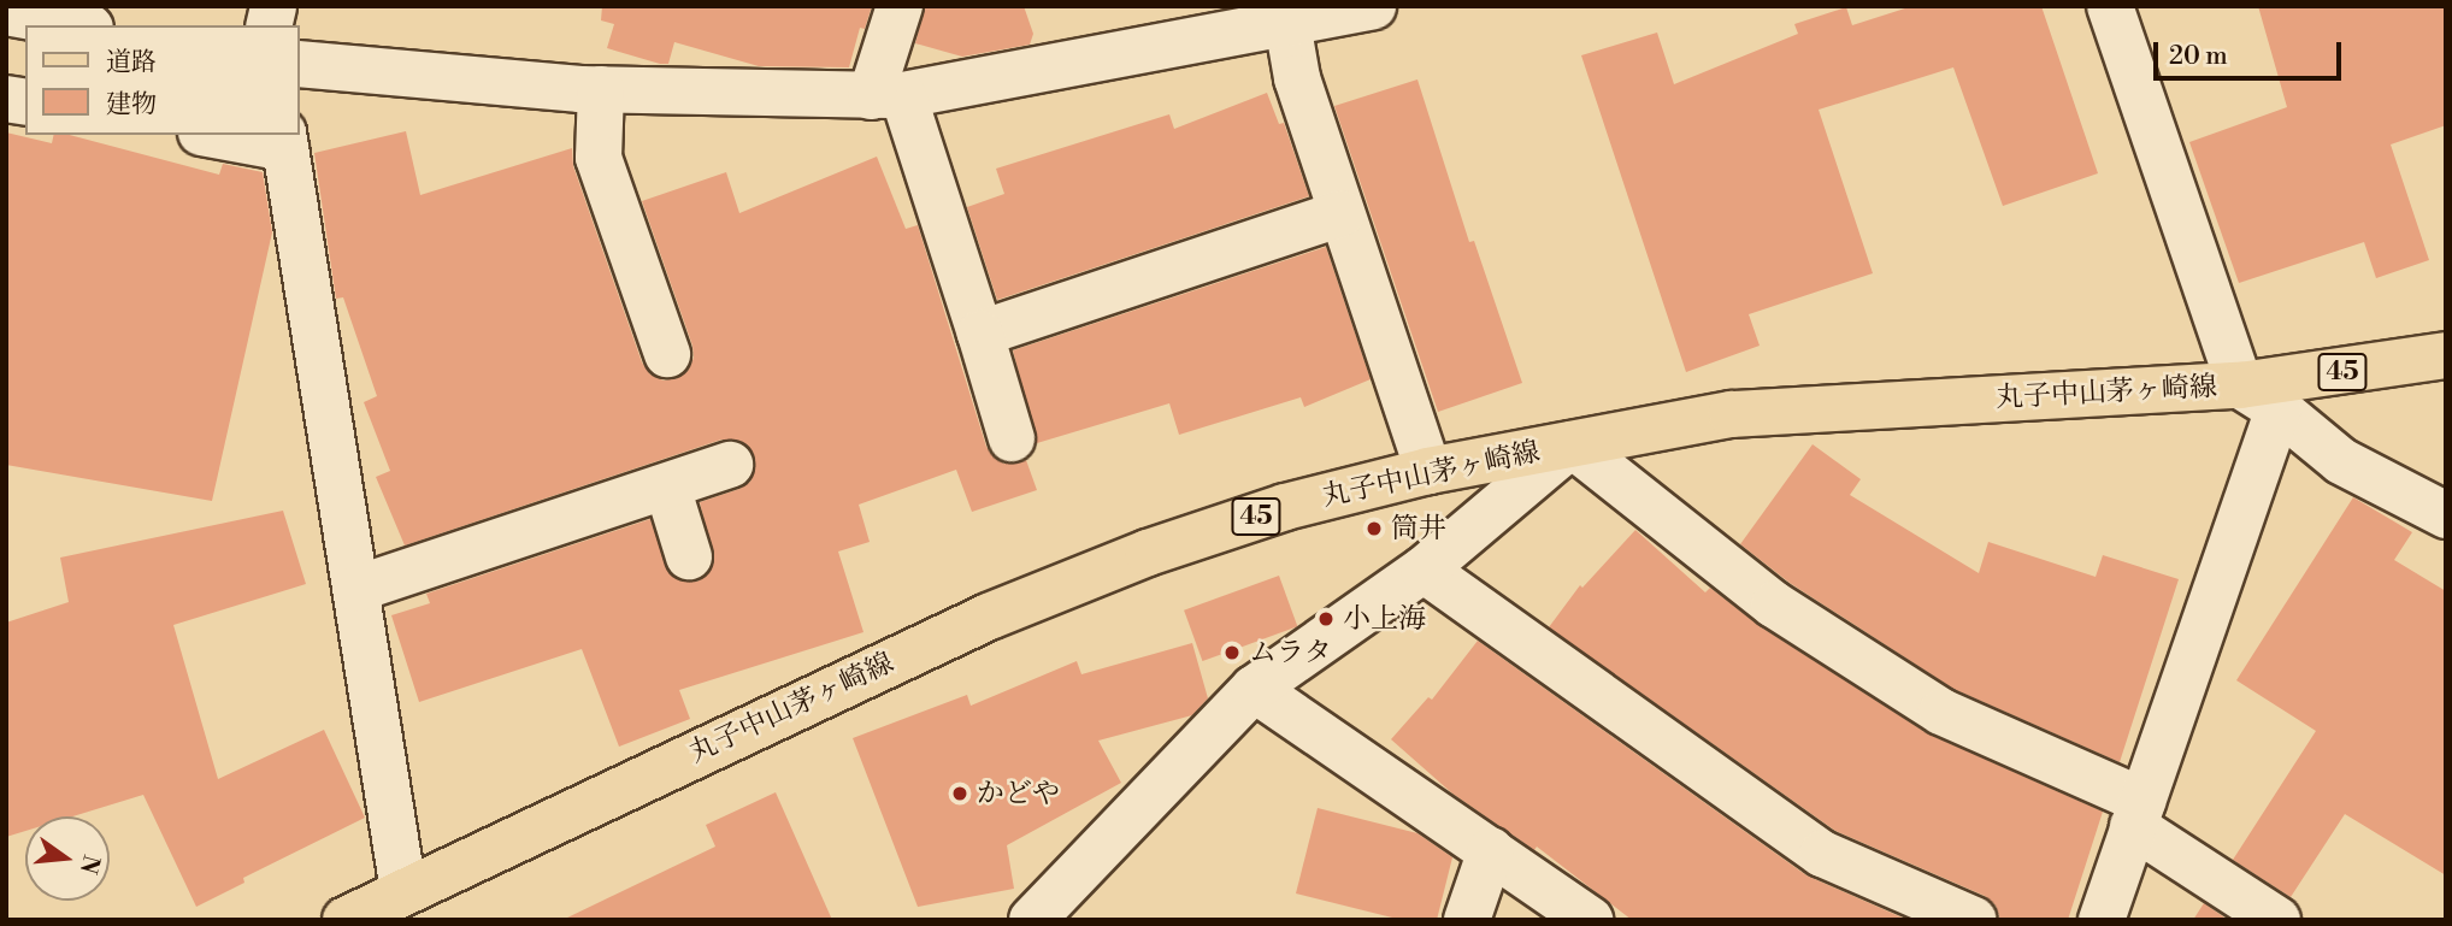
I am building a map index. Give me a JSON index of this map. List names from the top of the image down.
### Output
{
  "streets": {
    "main road": ["45", "丸子中山茅ヶ崎線"]
  },
  "places": [
    "筒井",
    "小上海",
    "ムラタ",
    "かどや"
  ],
  "legend": ["道路", "建物"],
  "scale_bar": "20 m",
  "north": "right"
}
